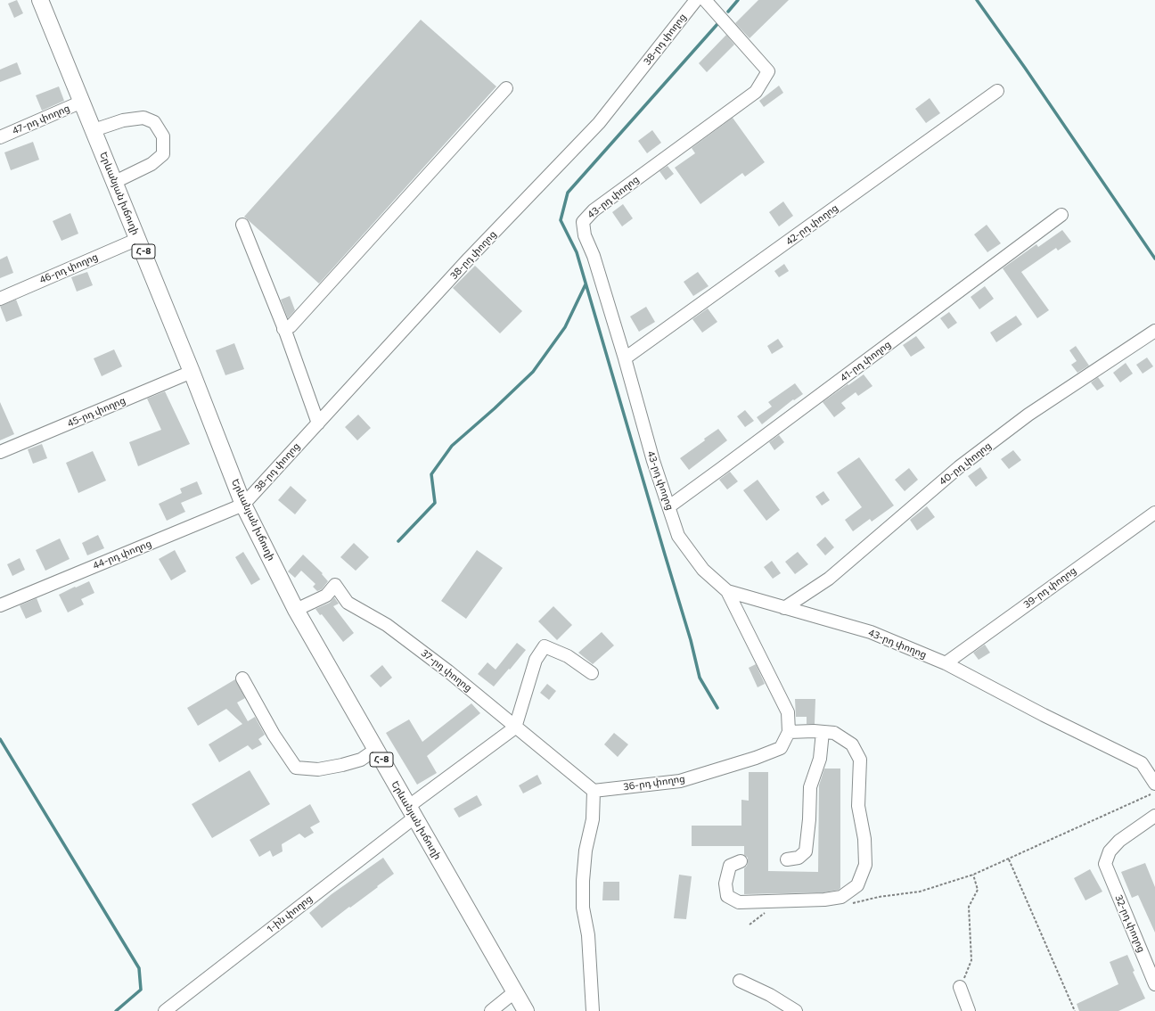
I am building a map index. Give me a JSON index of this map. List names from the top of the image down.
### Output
{
  "streets": {
    "main road": ["Երևանյան խճուղի", "Հ-8"],
    "street": [
      "38-րդ փողոց",
      "47-րդ փողոց",
      "43-րդ փողոց",
      "42-րդ փողոց",
      "46-րդ փողոց",
      "41-րդ փողոց",
      "45-րդ փողոց",
      "40-րդ փողոց",
      "44-րդ փողոց",
      "39-րդ փողոց",
      "37-րդ փողոց",
      "36-րդ փողոց",
      "1-ին փողոց",
      "32-րդ փողոց"
    ]
  },
  "crossings": [
    ["38-րդ փողոց", "Երևանյան խճուղի"],
    ["38-րդ փողոց", "44-րդ փողոց"],
    ["47-րդ փողոց", "Երևանյան խճուղի"],
    ["Երևանյան խճուղի", "46-րդ փողոց"],
    ["Երևանյան խճուղի", "45-րդ փողոց"],
    ["Երևանյան խճուղի", "44-րդ փողոց"],
    ["Երևանյան խճուղի", "37-րդ փողոց"],
    ["Երևանյան խճուղի", "1-ին փողոց"],
    ["43-րդ փողոց", "42-րդ փողոց"],
    ["43-րդ փողոց", "41-րդ փողոց"],
    ["43-րդ փողոց", "40-րդ փողոց"],
    ["43-րդ փողոց", "39-րդ փողոց"],
    ["43-րդ փողոց", "36-րդ փողոց"],
    ["37-րդ փողոց", "36-րդ փողոց"],
    ["37-րդ փողոց", "1-ին փողոց"]
  ]
}
